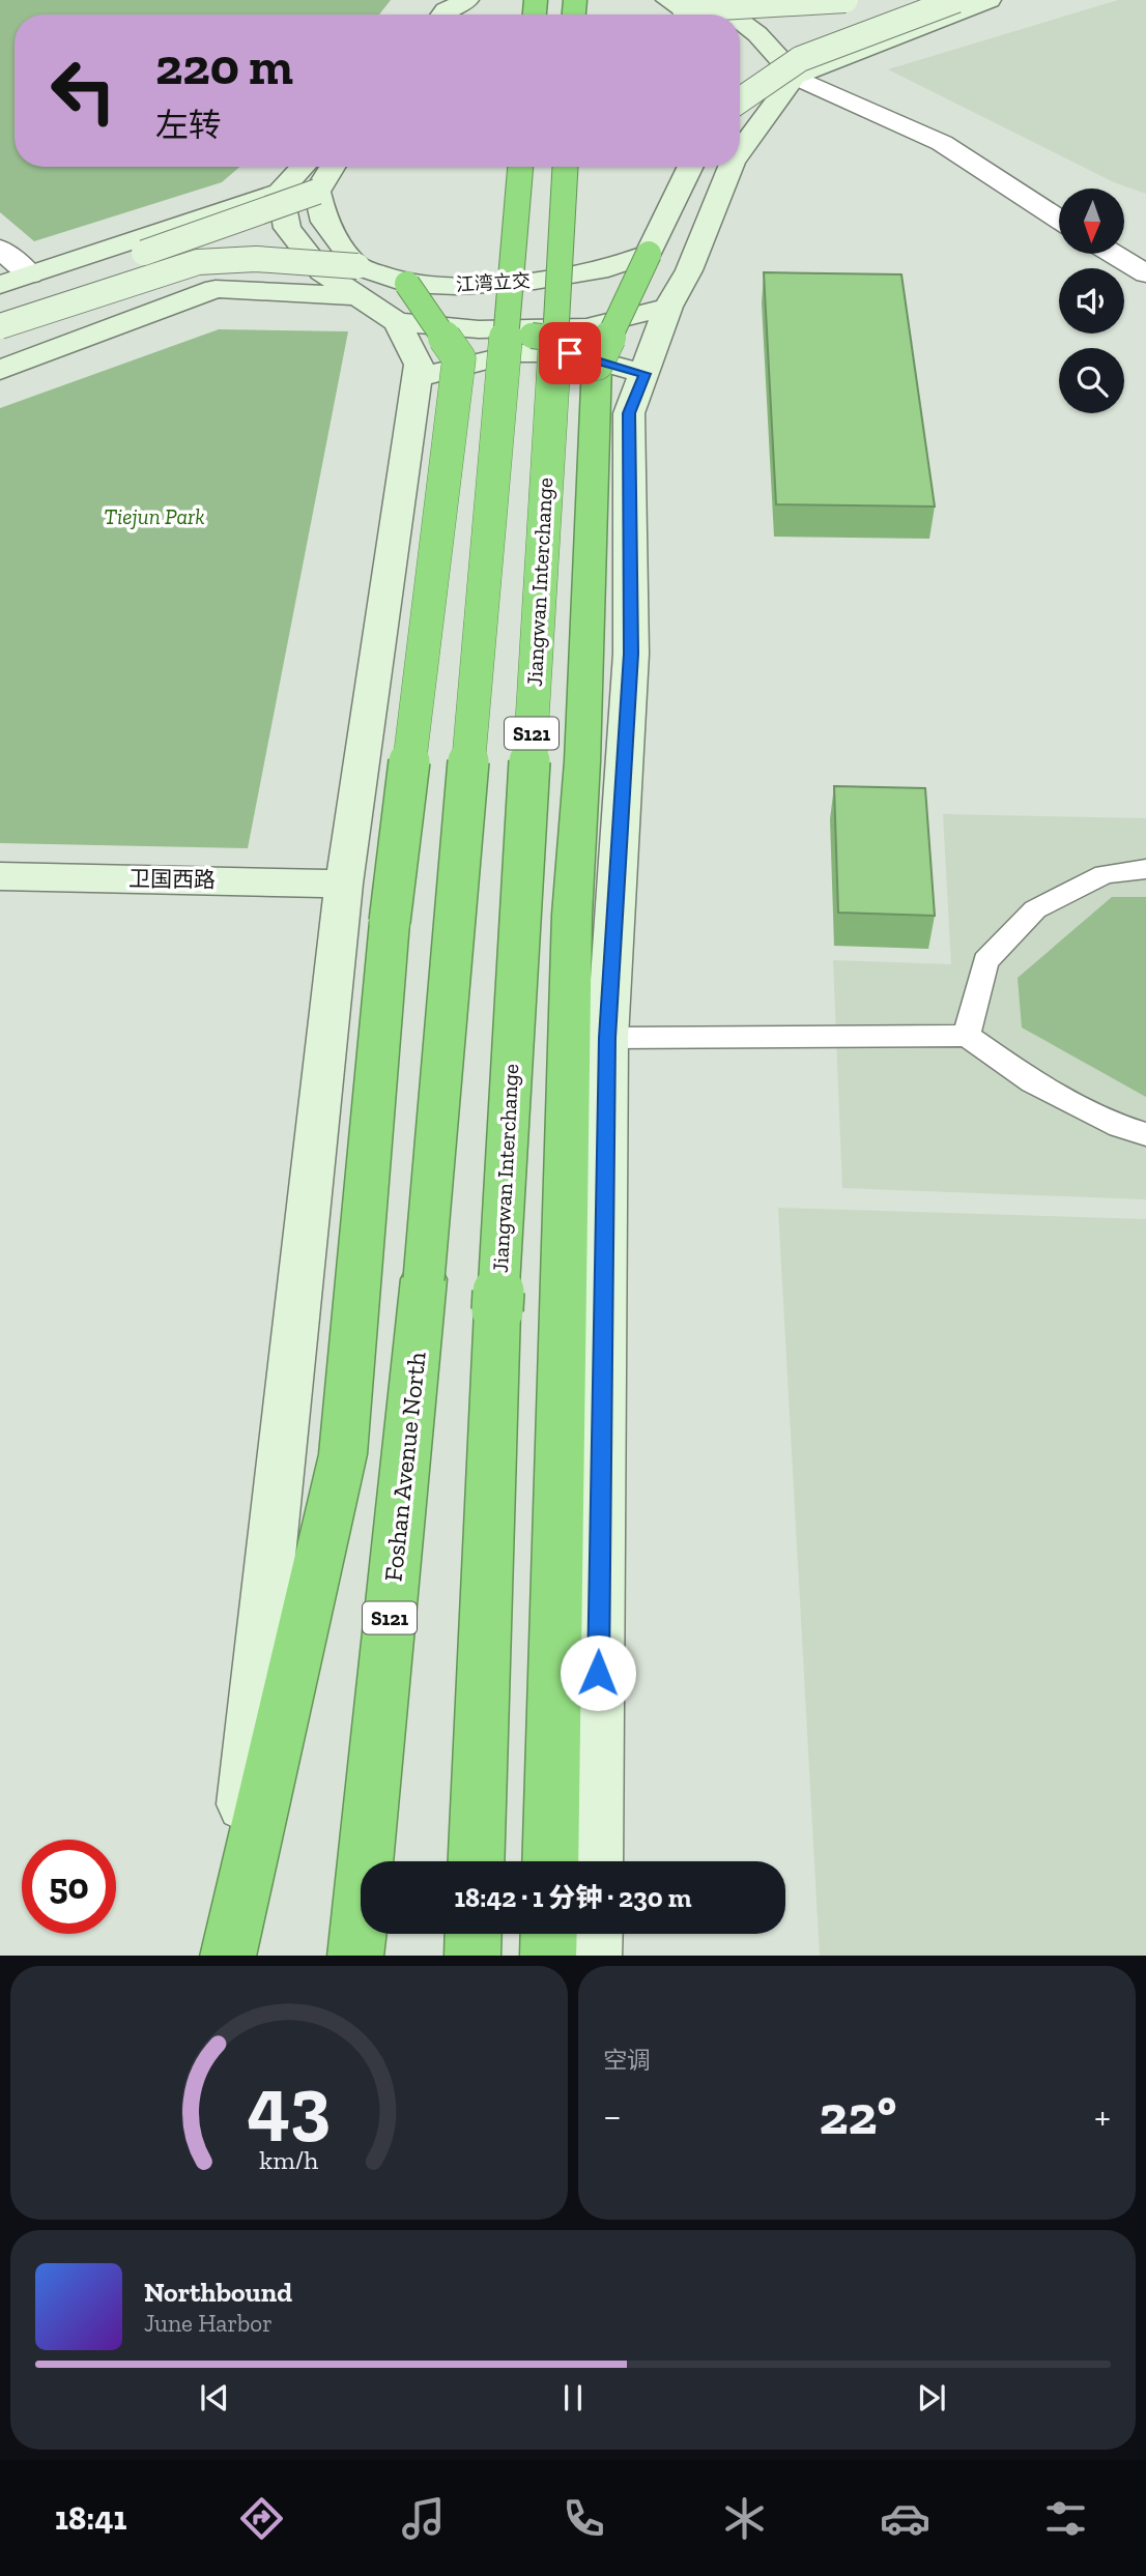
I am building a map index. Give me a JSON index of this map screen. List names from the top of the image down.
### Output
{
  "streets": {
    "highway": ["Jiangwan Interchange", "S121", "Foshan Avenue North"],
    "main road": ["江湾立交", "卫国西路"]
  },
  "parks": ["Tiejun Park"],
  "north": "bottom",
  "page": {
    "turn": ["220 m", "左转"],
    "limit": "50",
    "trip": "18:42 · 1 分钟 · 230 m",
    "tile": "空调",
    "heat": ["−", "22°", "+"],
    "song": ["Northbound", "June Harbor"],
    "tabs": "18:41",
    "gauge": ["43", "km/h"]
  }
}
